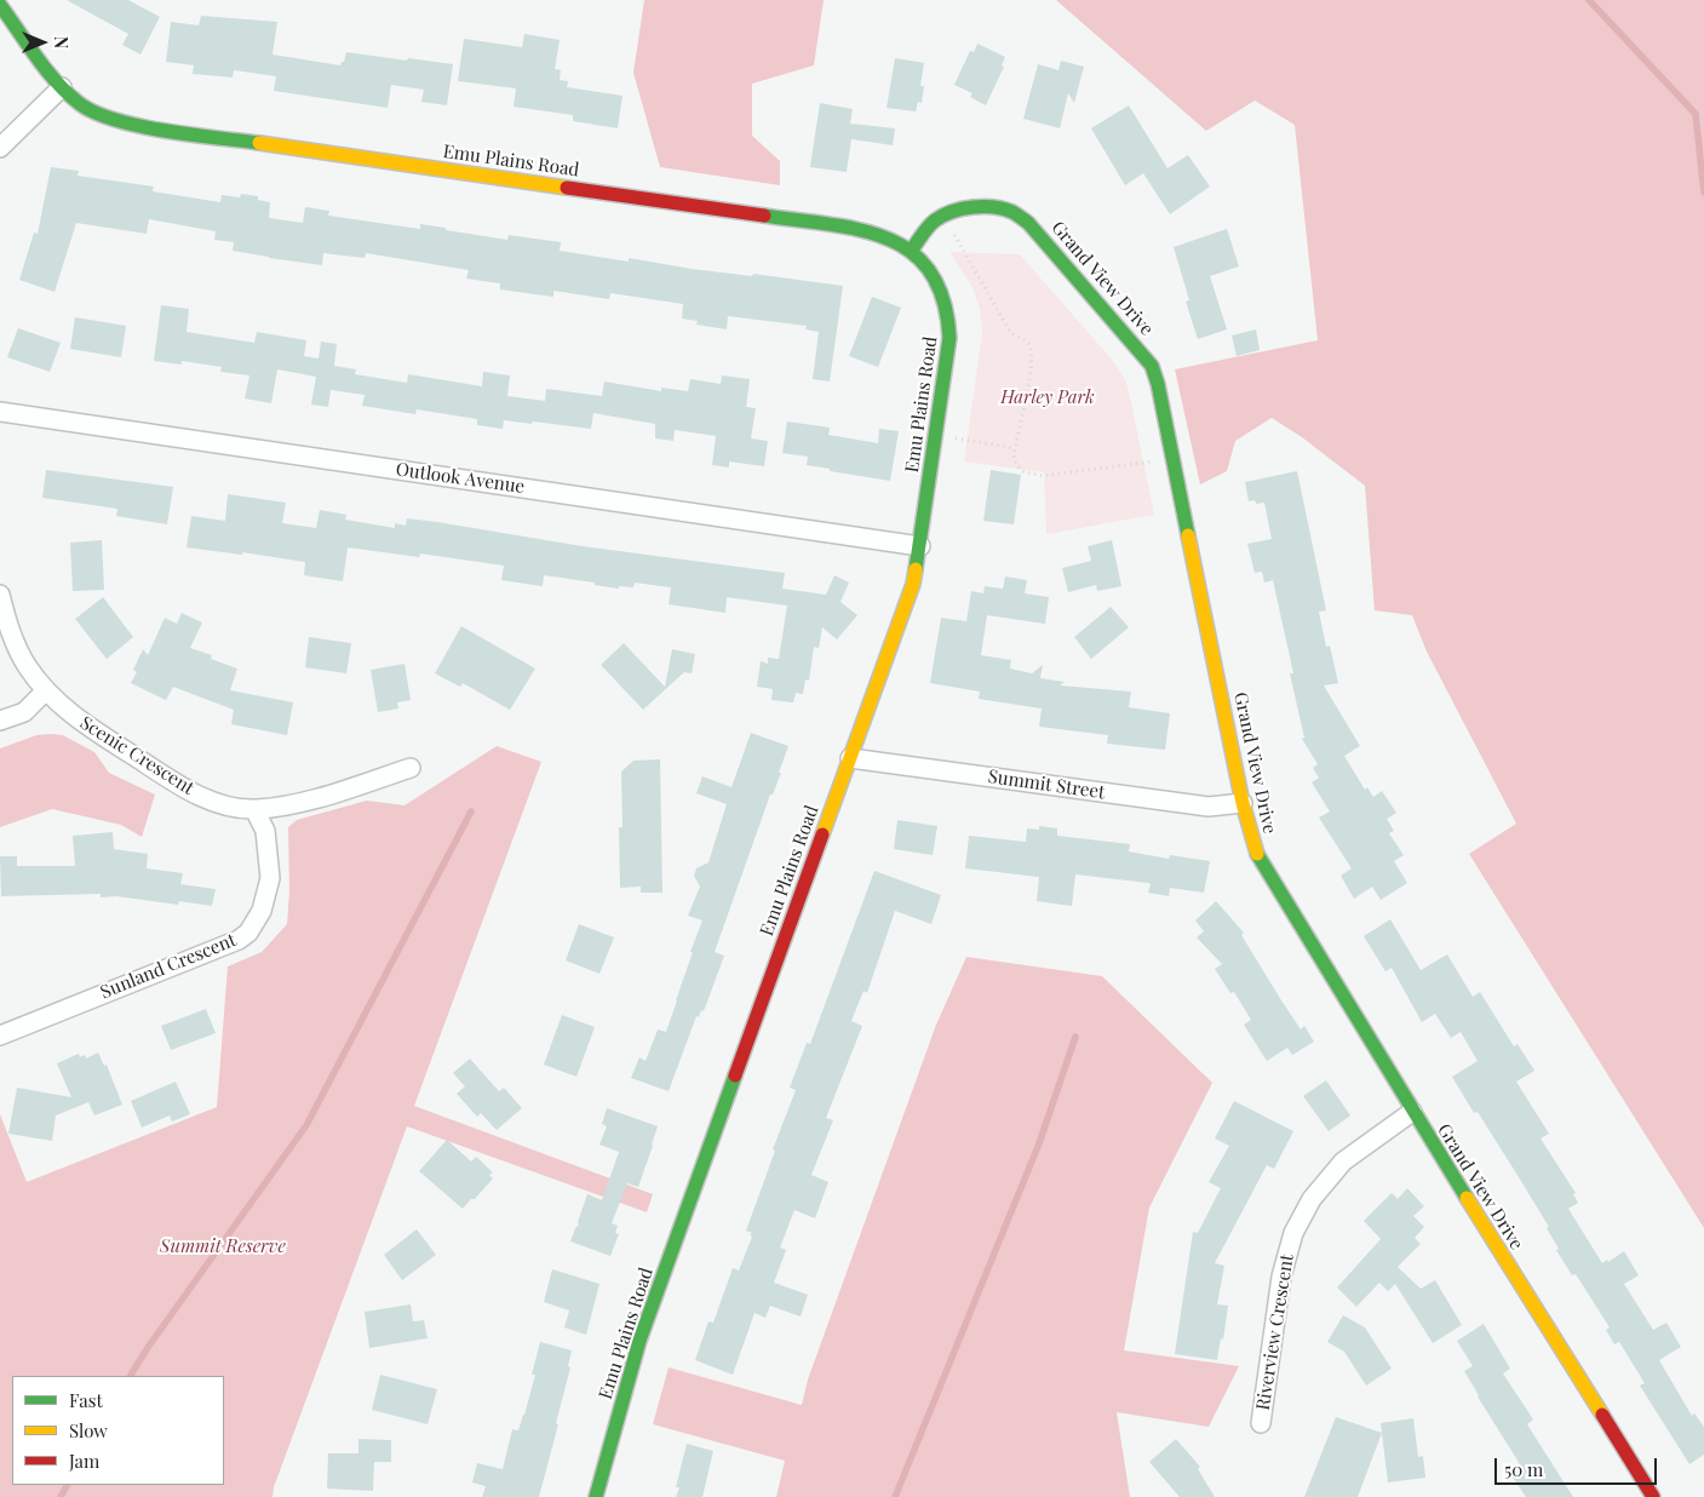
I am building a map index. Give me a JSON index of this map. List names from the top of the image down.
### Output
{
  "streets": {
    "street": [
      "Emu Plains Road",
      "Grand View Drive",
      "Outlook Avenue",
      "Scenic Crescent",
      "Summit Street",
      "Sunland Crescent",
      "Riverview Crescent"
    ]
  },
  "crossings": [
    ["Emu Plains Road", "Grand View Drive"],
    ["Emu Plains Road", "Outlook Avenue"],
    ["Emu Plains Road", "Summit Street"],
    ["Grand View Drive", "Summit Street"],
    ["Grand View Drive", "Riverview Crescent"],
    ["Scenic Crescent", "Sunland Crescent"]
  ],
  "parks": ["Harley Park", "Summit Reserve"],
  "legend": ["Fast", "Slow", "Jam"],
  "scale_bar": "50 m",
  "north": "right"
}
